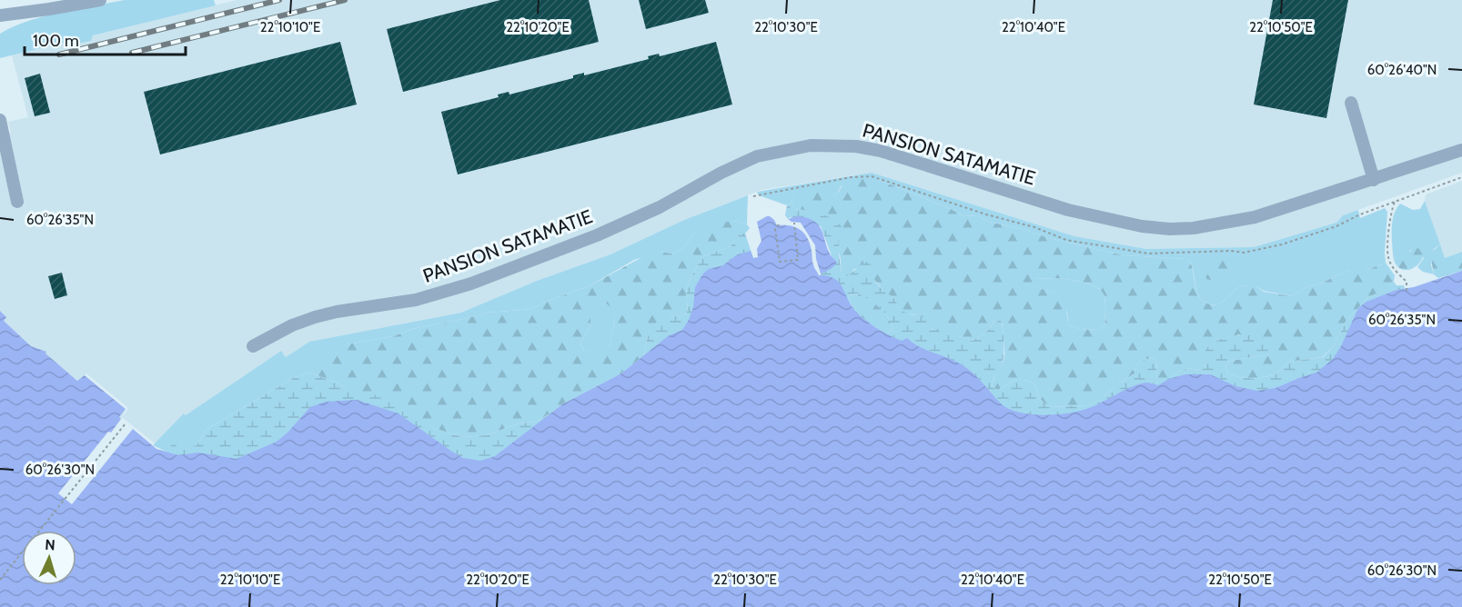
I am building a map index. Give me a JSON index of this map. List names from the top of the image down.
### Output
{
  "streets": {
    "street": ["PANSION SATAMATIE"]
  },
  "scale_bar": "100 m",
  "north": "top",
  "coordinates": [
    "22°10'10\"E",
    "22°10'20\"E",
    "22°10'30\"E",
    "22°10'40\"E",
    "22°10'50\"E",
    "60°26'40\"N",
    "60°26'35\"N",
    "60°26'30\"N"
  ]
}
